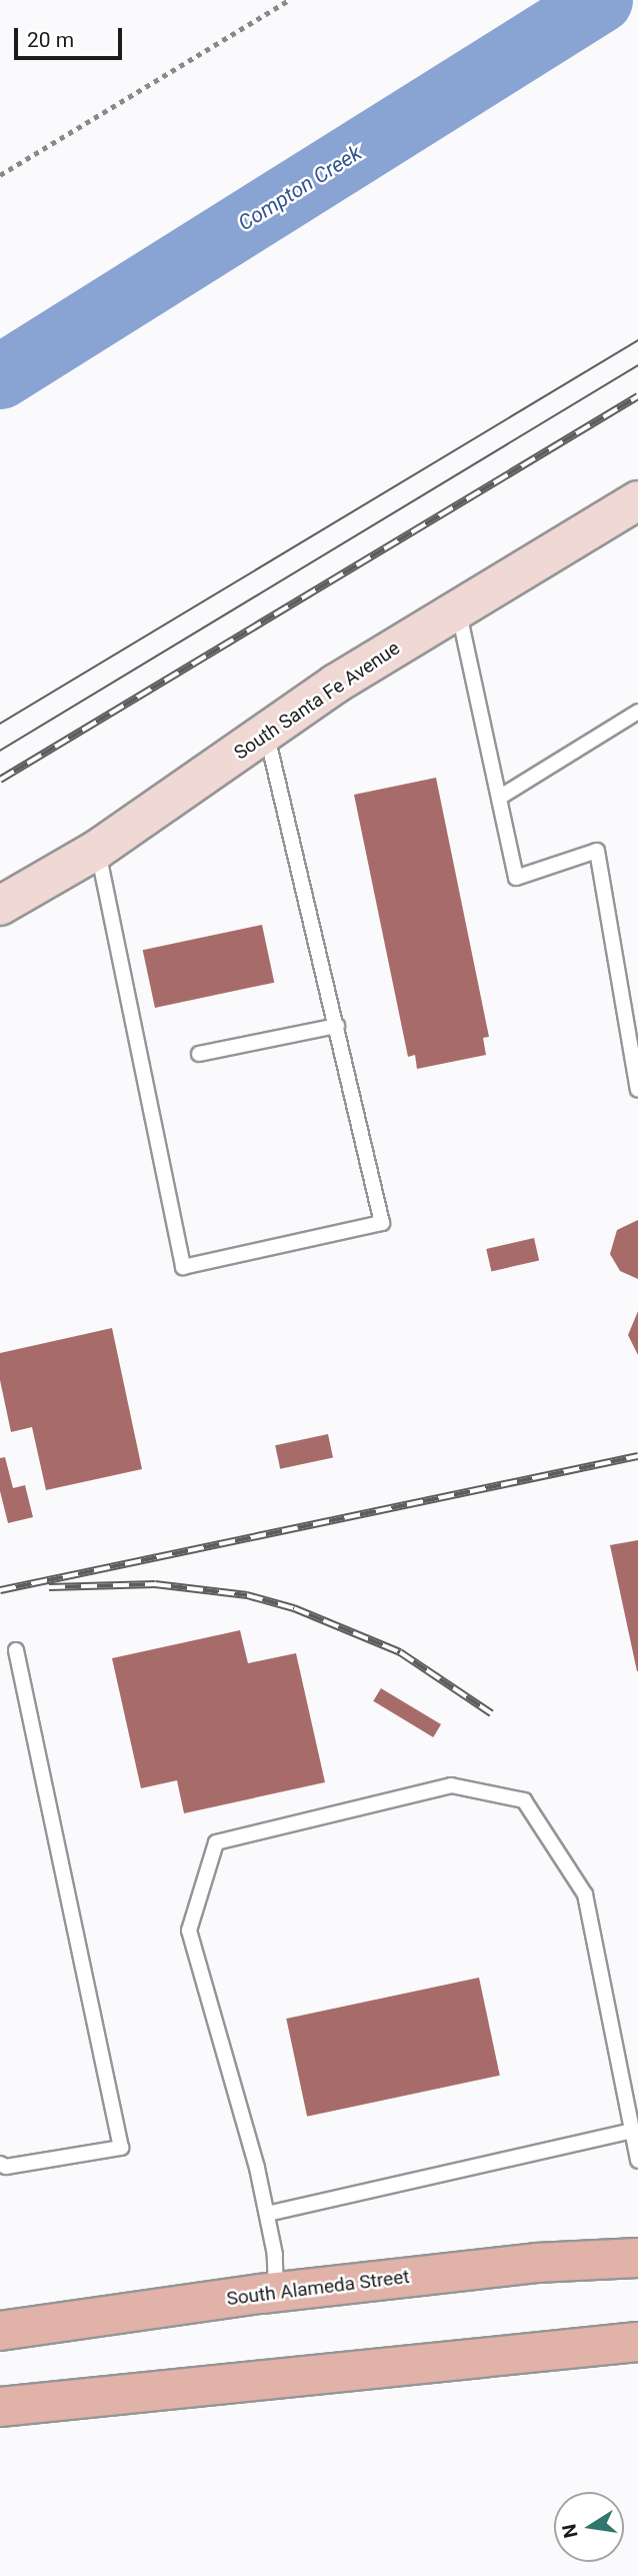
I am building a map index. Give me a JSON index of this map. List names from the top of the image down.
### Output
{
  "streets": {
    "main road": ["South Santa Fe Avenue", "South Alameda Street"]
  },
  "water": ["Compton Creek"],
  "scale_bar": "20 m",
  "north": "left"
}
